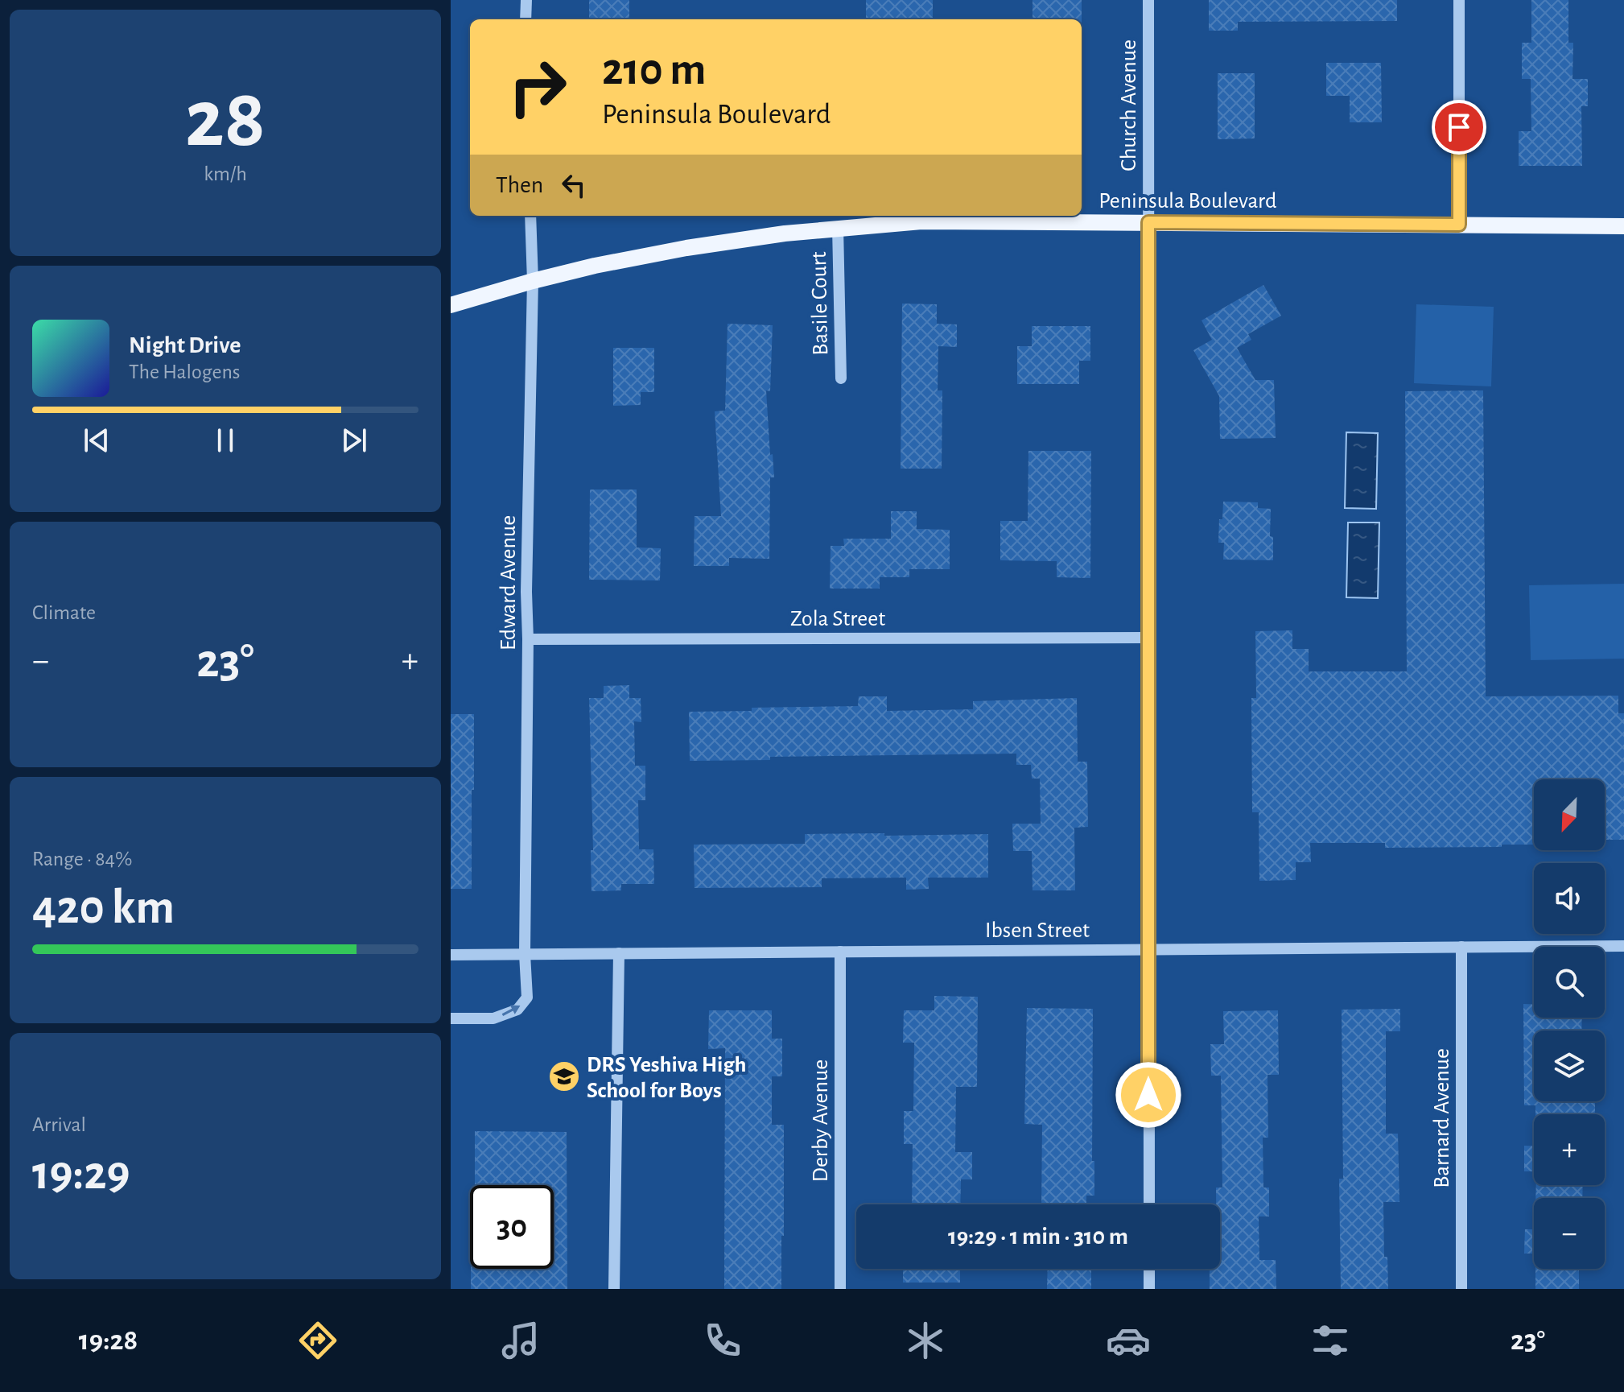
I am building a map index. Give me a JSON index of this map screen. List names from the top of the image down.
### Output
{
  "streets": {
    "main road": ["Peninsula Boulevard"],
    "street": [
      "Church Avenue",
      "Basile Court",
      "Edward Avenue",
      "Zola Street",
      "Ibsen Street",
      "Barnard Avenue",
      "Derby Avenue"
    ]
  },
  "crossings": [
    ["Church Avenue", "Peninsula Boulevard"],
    ["Church Avenue", "Zola Street"],
    ["Church Avenue", "Ibsen Street"],
    ["Peninsula Boulevard", "Basile Court"],
    ["Peninsula Boulevard", "Edward Avenue"],
    ["Edward Avenue", "Zola Street"],
    ["Edward Avenue", "Ibsen Street"],
    ["Ibsen Street", "Barnard Avenue"],
    ["Ibsen Street", "Derby Avenue"]
  ],
  "places": {
    "school or university": ["DRS Yeshiva High School for Boys"]
  },
  "north": "bottom left",
  "page": {
    "tile": [
      ["28", "km/h"],
      "Climate",
      ["Range · 84%", "420 km"],
      ["Arrival", "19:29"]
    ],
    "turn": ["210 m", "Peninsula Boulevard"],
    "then": "Then",
    "song": ["Night Drive", "The Halogens"],
    "heat": ["−", "23°", "+"],
    "map_buttons": ["+", "−"],
    "limit": "30",
    "trip": "19:29 · 1 min · 310 m",
    "tabs": ["19:28", "23°"]
  }
}
